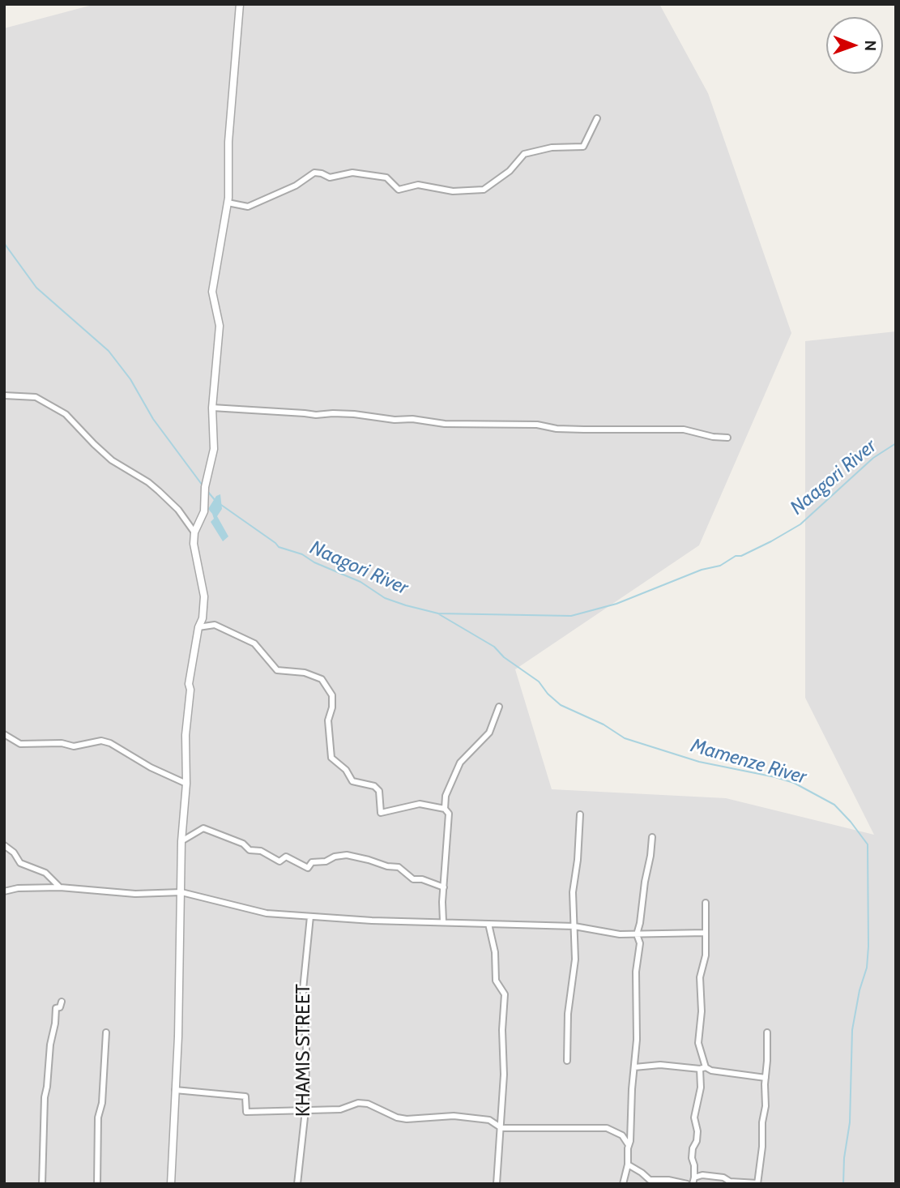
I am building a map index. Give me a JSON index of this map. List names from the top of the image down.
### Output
{
  "streets": {
    "street": ["KHAMIS STREET"]
  },
  "water": ["Naagori River", "Mamenze River"],
  "north": "right"
}
